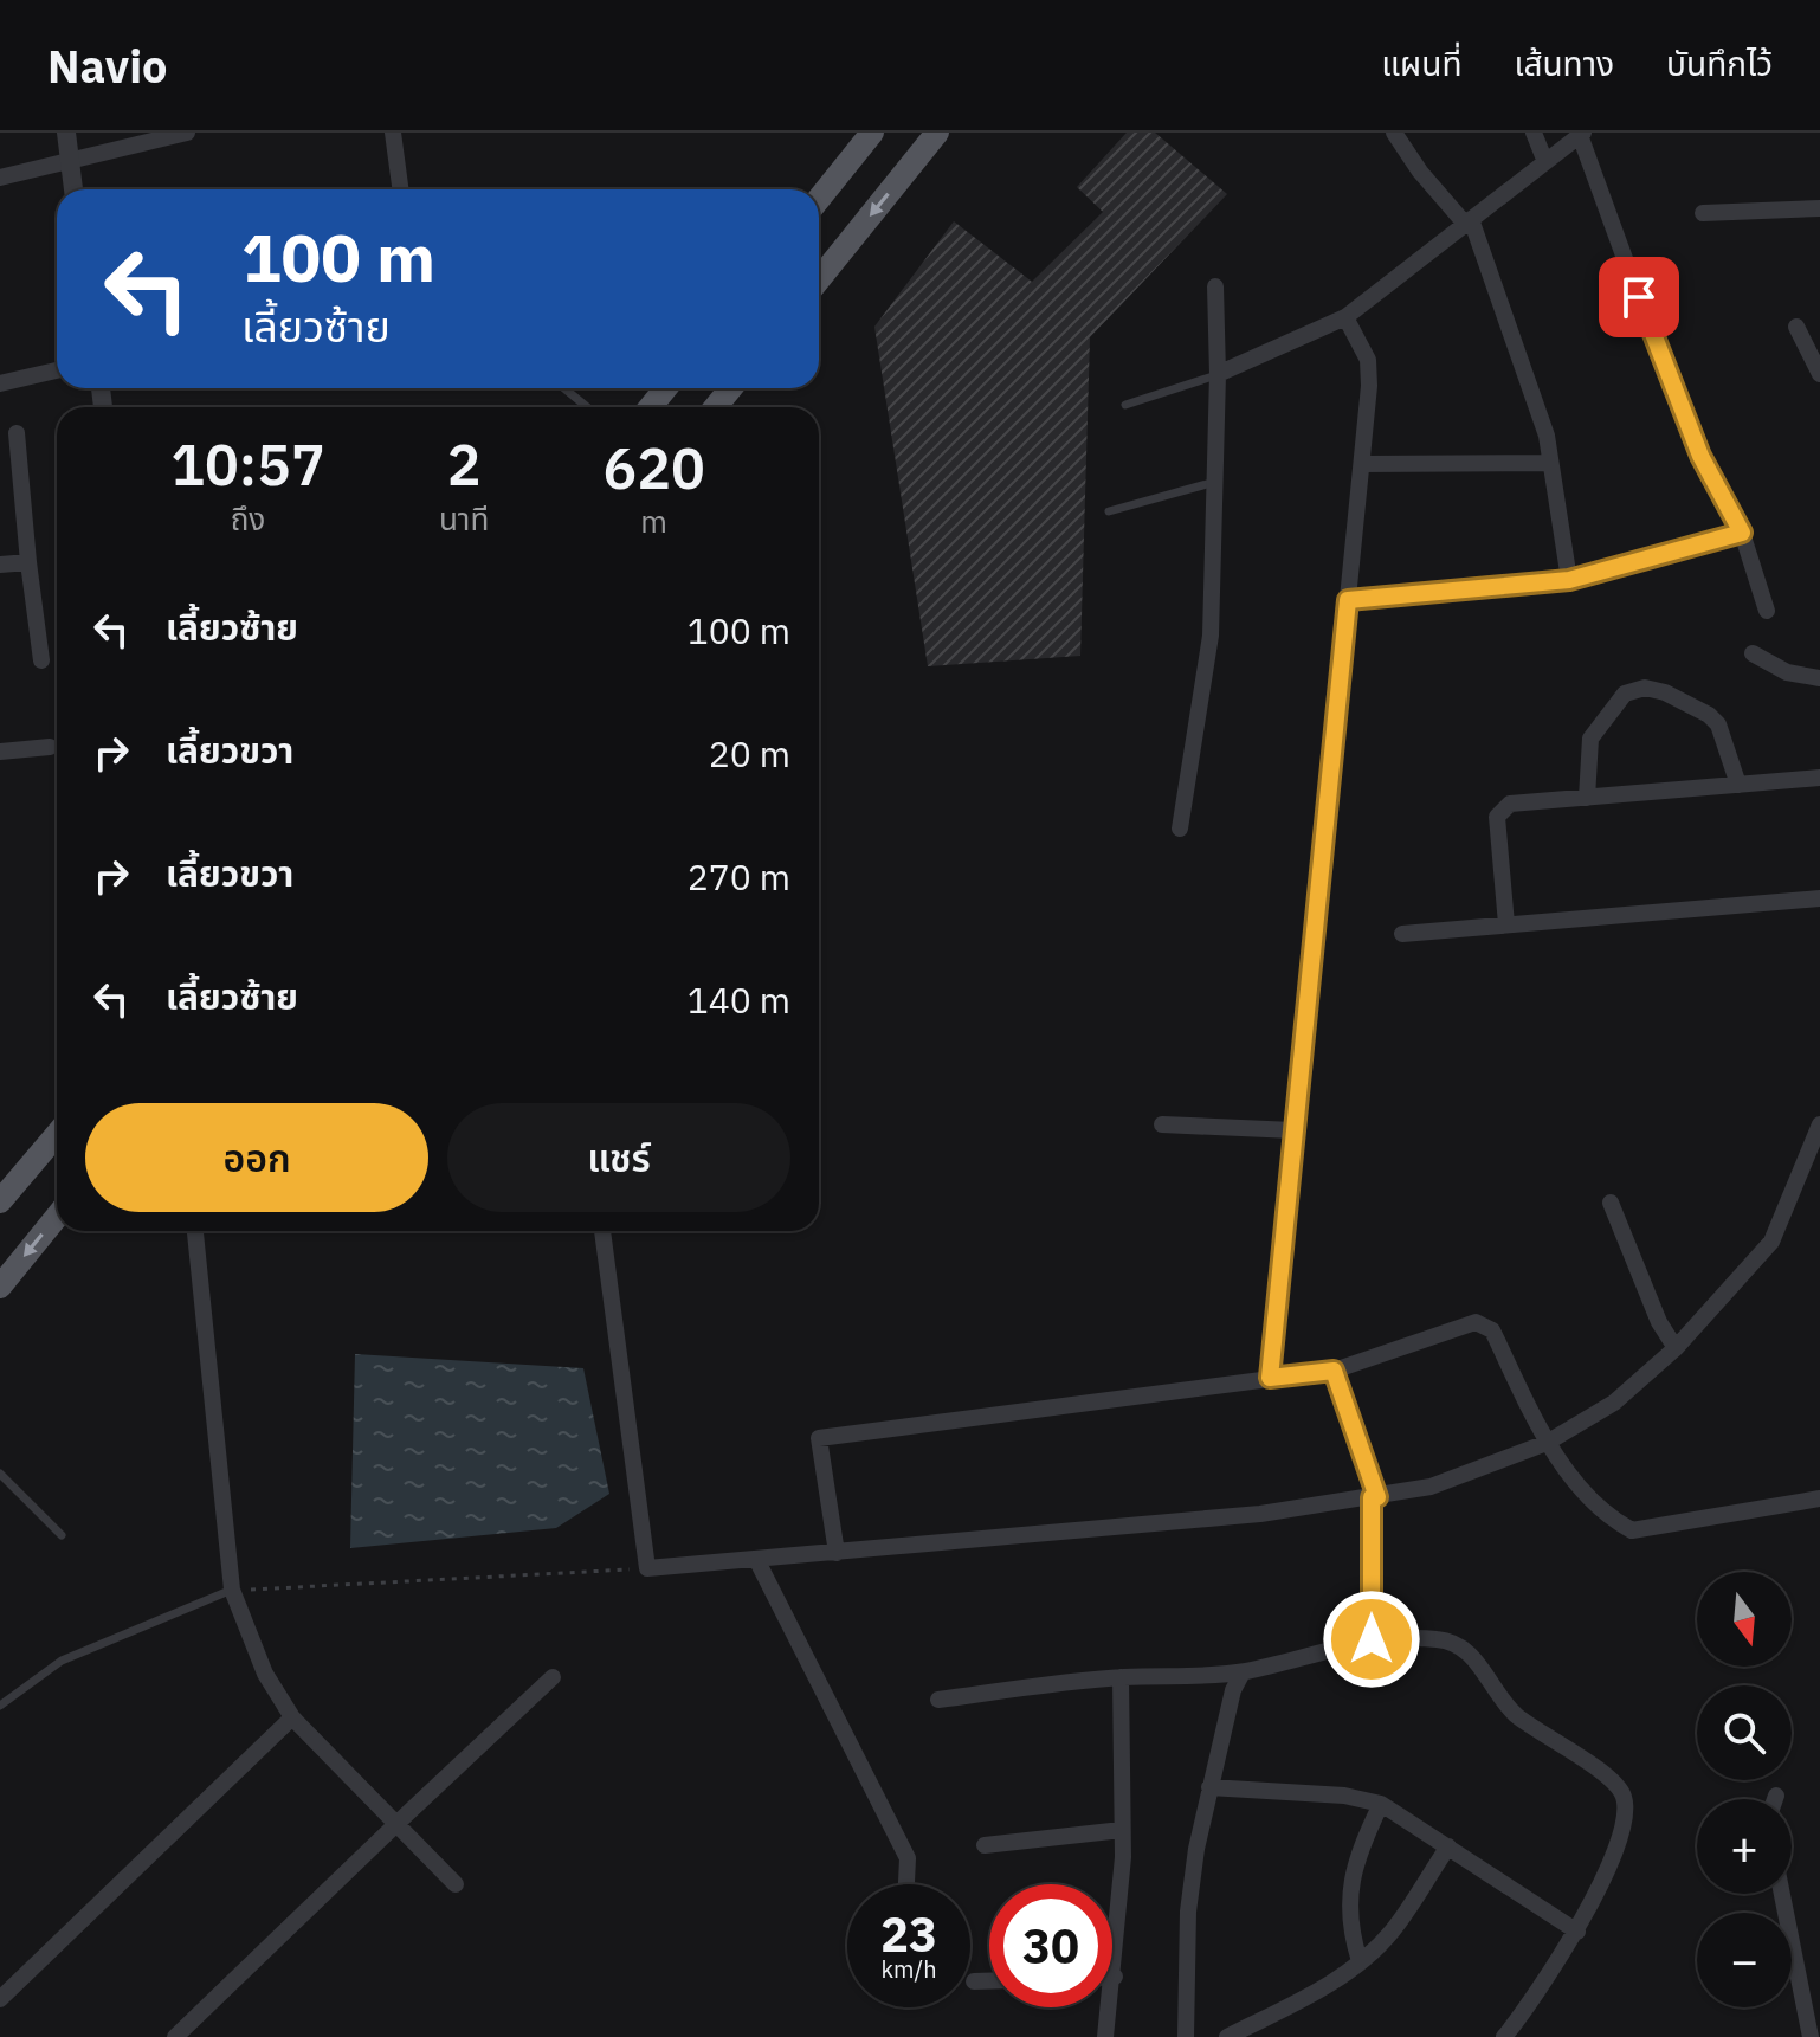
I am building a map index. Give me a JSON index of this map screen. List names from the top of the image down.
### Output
{
  "north": "bottom",
  "page": {
    "header": "Navio",
    "nav": ["แผนที่", "เส้นทาง", "บันทึกไว้"],
    "turn": ["100 m", "เลี้ยวซ้าย"],
    "eta": [
      "10:57",
      "ถึง",
      "2",
      "นาที",
      "620",
      "m"
    ],
    "list": [
      {
        "name": "เลี้ยวซ้าย",
        "value": "100 m"
      },
      {
        "name": "เลี้ยวขวา",
        "value": "20 m"
      },
      {
        "name": "เลี้ยวขวา",
        "value": "270 m"
      },
      {
        "name": "เลี้ยวซ้าย",
        "value": "140 m"
      }
    ],
    "buttons": ["ออก", "แชร์"],
    "map_buttons": ["+", "−"],
    "speed": "23 km/h",
    "limit": "30"
  }
}
